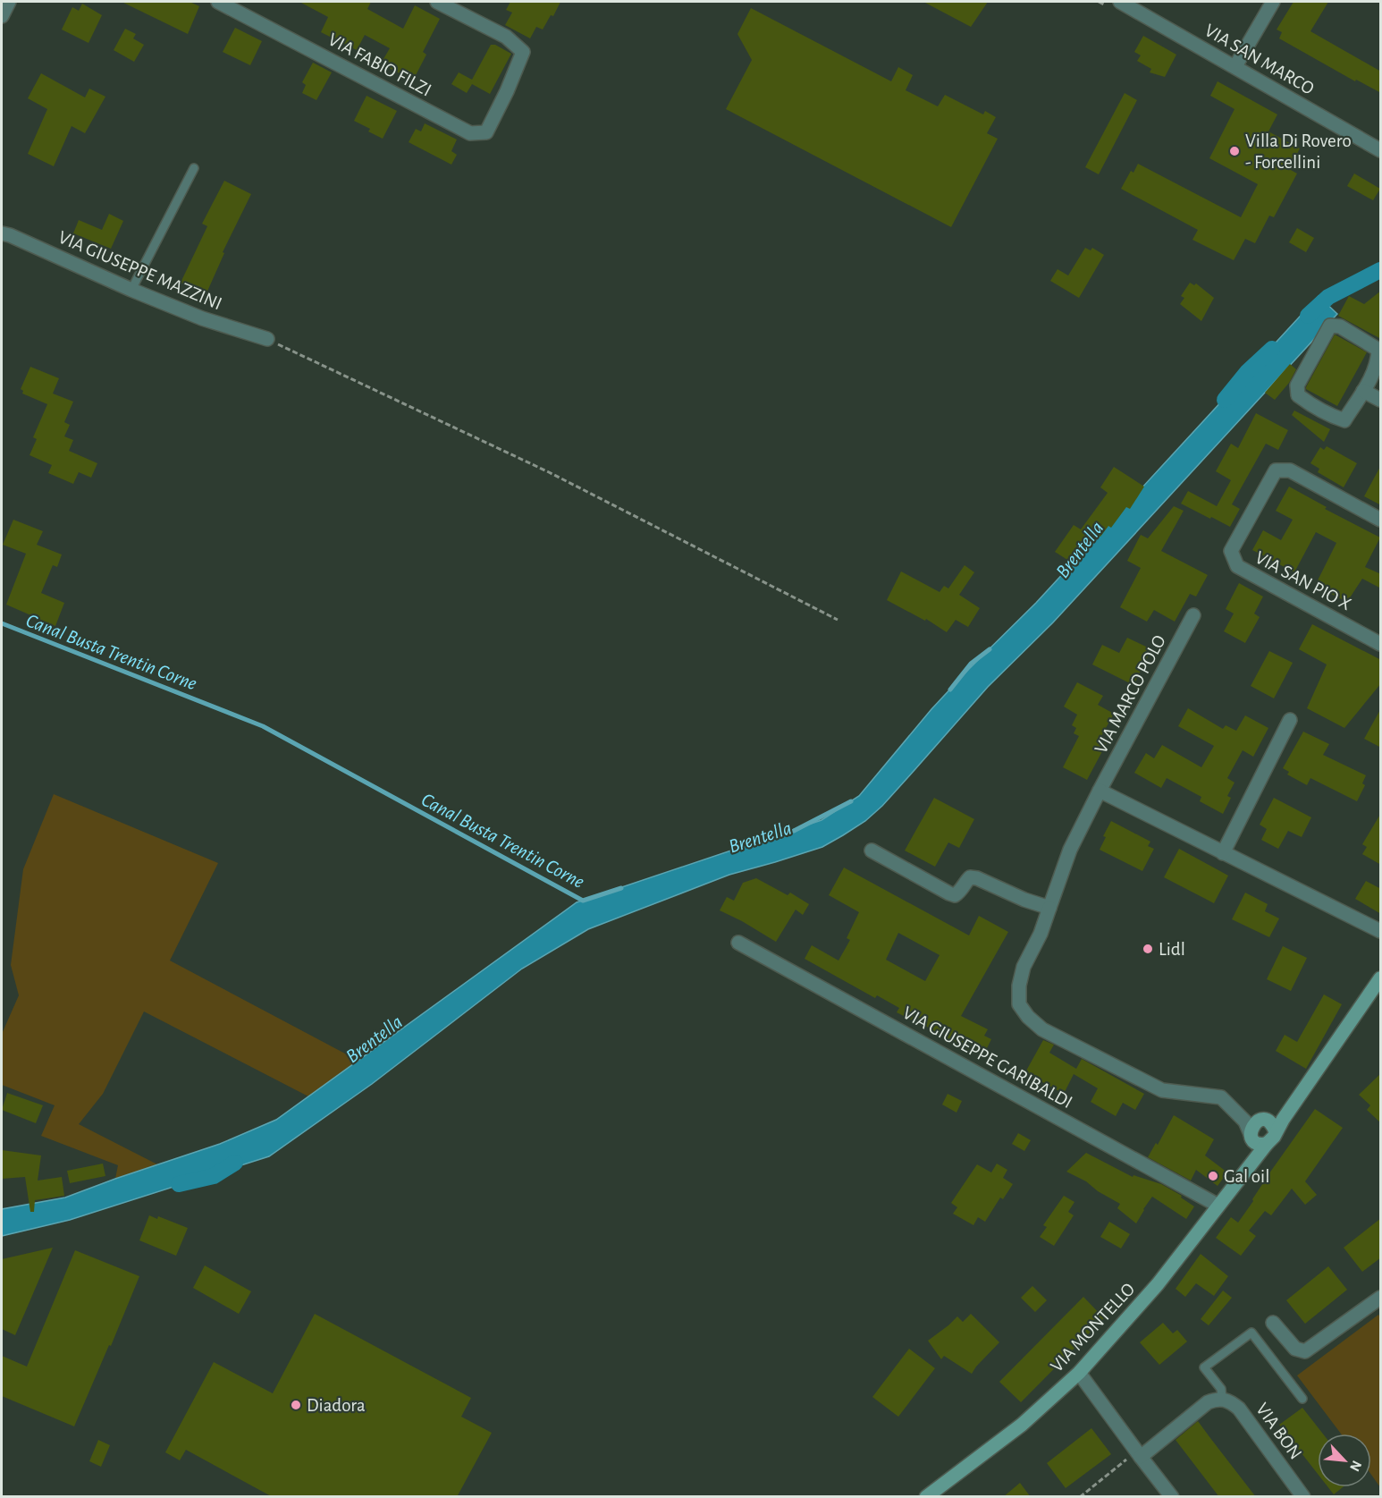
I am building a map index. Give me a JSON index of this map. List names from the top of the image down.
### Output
{
  "streets": {
    "main road": ["VIA MONTELLO"],
    "street": [
      "VIA SAN MARCO",
      "VIA FABIO FILZI",
      "VIA GIUSEPPE MAZZINI",
      "VIA SAN PIO X",
      "VIA MARCO POLO",
      "VIA GIUSEPPE GARIBALDI",
      "VIA BON"
    ]
  },
  "crossings": [
    ["VIA MARCO POLO", "VIA MONTELLO"],
    ["VIA GIUSEPPE GARIBALDI", "VIA MONTELLO"]
  ],
  "water": ["Brentella", "Canal Busta Trentin Corne"],
  "places": [
    "Villa Di Rovero - Forcellini",
    "Lidl",
    "Gal oil",
    "Diadora"
  ],
  "north": "bottom right"
}
